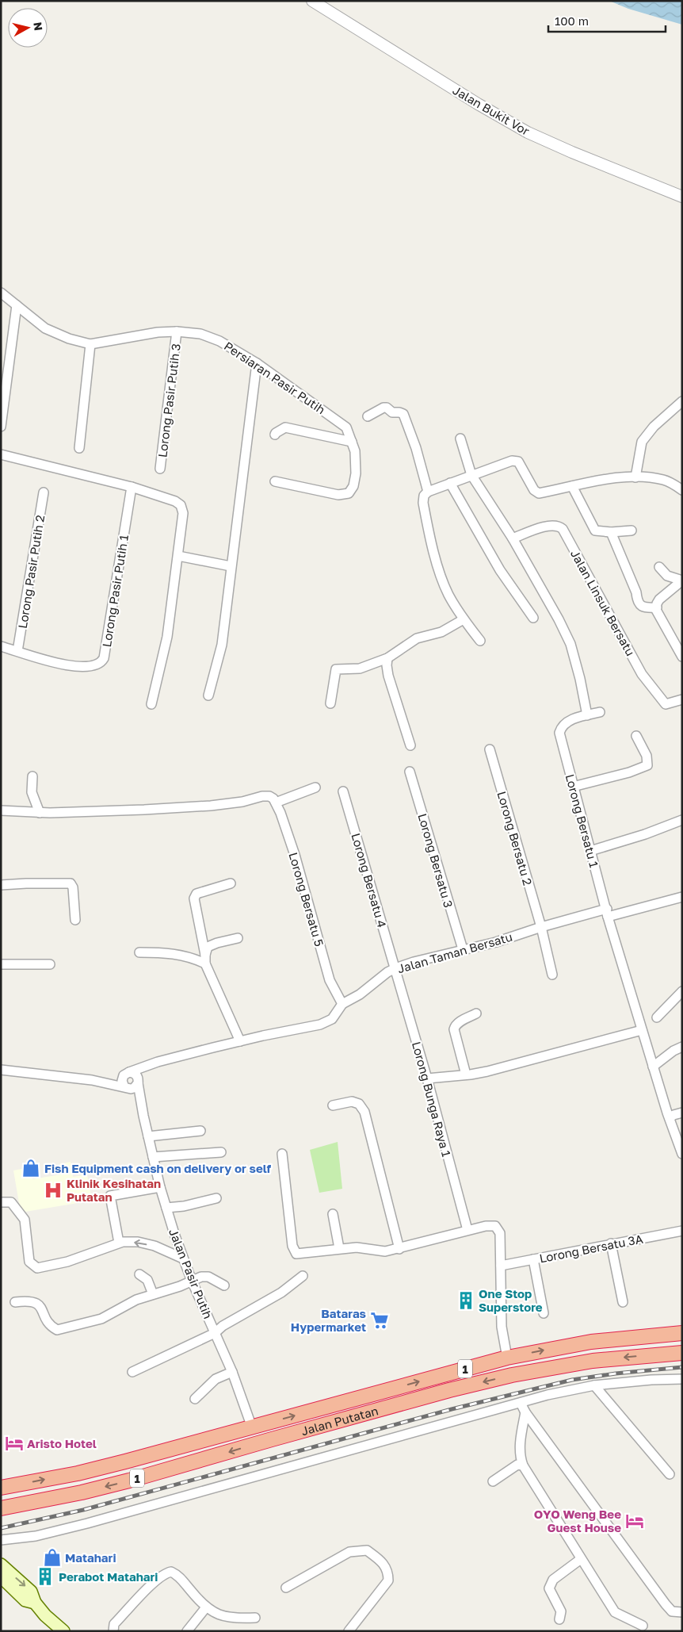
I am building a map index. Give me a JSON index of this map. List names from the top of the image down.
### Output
{
  "streets": {
    "highway": ["1", "Jalan Putatan"],
    "street": [
      "Jalan Bukit Vor",
      "Persiaran Pasir Putih",
      "Lorong Pasir Putih 3",
      "Lorong Pasir Putih 2",
      "Lorong Pasir Putih 1",
      "Jalan Linsuk Bersatu",
      "Lorong Bersatu 1",
      "Lorong Bersatu 2",
      "Lorong Bersatu 3",
      "Lorong Bersatu 4",
      "Lorong Bersatu 5",
      "Jalan Taman Bersatu",
      "Lorong Bunga Raya 1",
      "Lorong Bersatu 3A",
      "Jalan Pasir Putih"
    ]
  },
  "crossings": [
    ["Persiaran Pasir Putih", "Lorong Pasir Putih 3"],
    ["Lorong Pasir Putih 2", "Lorong Pasir Putih 1"],
    ["Lorong Bersatu 1", "Jalan Taman Bersatu"],
    ["Lorong Bersatu 2", "Jalan Taman Bersatu"],
    ["Lorong Bersatu 3", "Jalan Taman Bersatu"],
    ["Lorong Bersatu 4", "Jalan Taman Bersatu"],
    ["Lorong Bersatu 4", "Lorong Bunga Raya 1"],
    ["Lorong Bersatu 5", "Jalan Taman Bersatu"],
    ["Jalan Taman Bersatu", "Lorong Bunga Raya 1"],
    ["Jalan Taman Bersatu", "Jalan Pasir Putih"],
    ["Jalan Pasir Putih", "Jalan Putatan"]
  ],
  "places": {
    "shop": ["Fish Equipment cash on delivery or self", "Matahari"],
    "hospital": ["Klinik Kesihatan Putatan"],
    "building": ["One Stop Superstore", "Perabot Matahari"],
    "supermarket": ["Bataras Hypermarket"],
    "hotel": ["Aristo Hotel", "OYO Weng Bee Guest House"]
  },
  "scale_bar": "100 m",
  "north": "right"
}
